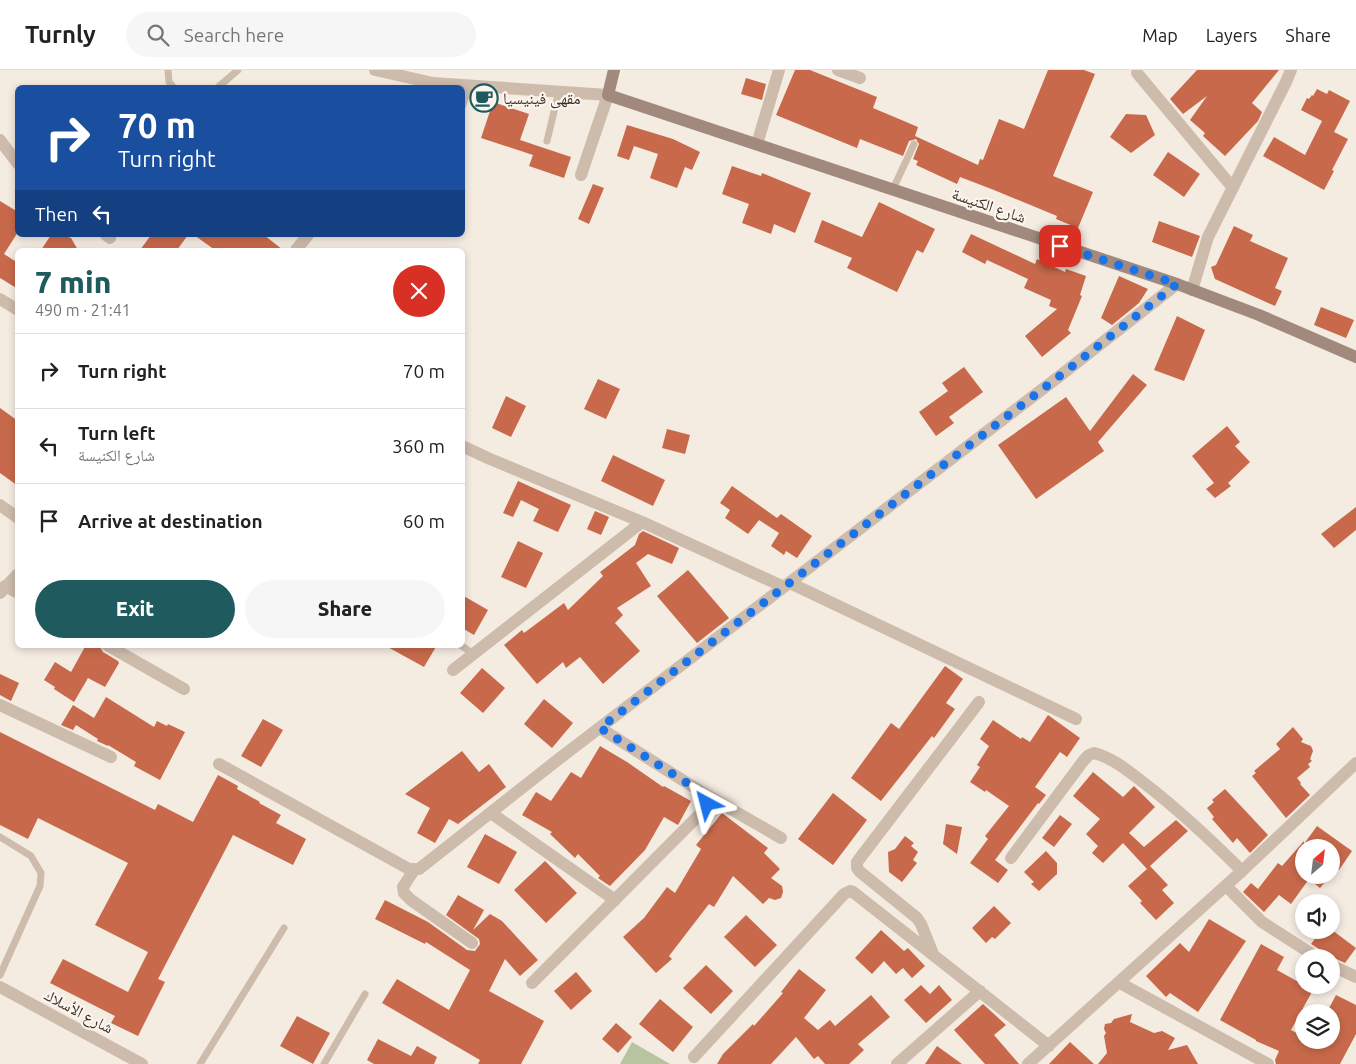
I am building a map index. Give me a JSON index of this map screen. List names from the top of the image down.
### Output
{
  "streets": {
    "main road": ["شارع الكنيسة"],
    "street": ["شارع الأسلاك"]
  },
  "places": {
    "cafe": ["مقهى فينيسيا"]
  },
  "north": "top right",
  "page": {
    "header": "Turnly",
    "search": "Search here",
    "nav": ["Map", "Layers", "Share"],
    "turn": ["70 m", "Turn right"],
    "then": "Then",
    "heading": ["7 min", "490 m · 21:41"],
    "list": [
      {
        "name": "Turn right",
        "value": "70 m"
      },
      {
        "name": "Turn left",
        "note": "شارع الكنيسة",
        "value": "360 m"
      },
      {
        "name": "Arrive at destination",
        "value": "60 m"
      }
    ],
    "buttons": ["Exit", "Share"]
  }
}
